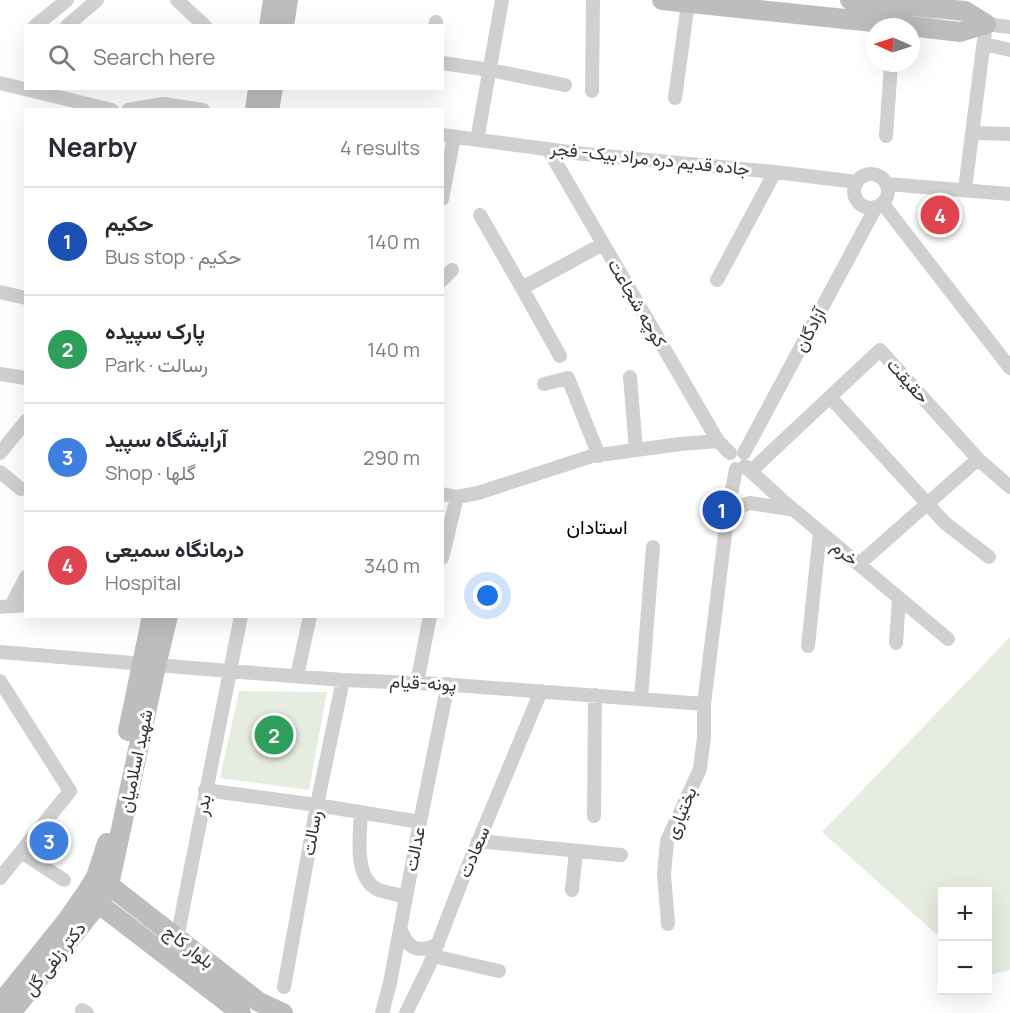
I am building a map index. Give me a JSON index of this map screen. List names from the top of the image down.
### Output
{
  "streets": {
    "street": [
      "جاده قدیم دره مراد بیک- فجر",
      "کوچه شجاعت",
      "آزادگان",
      "حقیقت",
      "خرم",
      "پونه-قیام",
      "شهید اسلامیان",
      "بدر",
      "بختیاری",
      "رسالت",
      "عدالت",
      "سعادت",
      "بلوار کاج",
      "دکتر زلفی گل"
    ]
  },
  "crossings": [
    ["جاده قدیم دره مراد بیک- فجر", "کوچه شجاعت"],
    ["جاده قدیم دره مراد بیک- فجر", "آزادگان"],
    ["کوچه شجاعت", "آزادگان"],
    ["کوچه شجاعت", "حقیقت"],
    ["کوچه شجاعت", "خرم"],
    ["کوچه شجاعت", "بختیاری"],
    ["آزادگان", "حقیقت"],
    ["آزادگان", "خرم"],
    ["آزادگان", "بختیاری"],
    ["حقیقت", "خرم"],
    ["حقیقت", "بختیاری"],
    ["خرم", "بختیاری"],
    ["پونه-قیام", "شهید اسلامیان"],
    ["پونه-قیام", "بدر"],
    ["پونه-قیام", "بختیاری"],
    ["پونه-قیام", "رسالت"],
    ["پونه-قیام", "عدالت"],
    ["پونه-قیام", "سعادت"],
    ["شهید اسلامیان", "بلوار کاج"],
    ["شهید اسلامیان", "دکتر زلفی گل"],
    ["بدر", "بلوار کاج"],
    ["بلوار کاج", "دکتر زلفی گل"]
  ],
  "districts": ["استادان"],
  "north": "left",
  "page": {
    "search": "Search here",
    "heading": ["Nearby", "4 results"],
    "list": [
      {
        "mark": "1",
        "name": "حکیم",
        "note": "Bus stop · حکیم",
        "value": "140 m"
      },
      {
        "mark": "2",
        "name": "پارک سپیده",
        "note": "Park · رسالت",
        "value": "140 m"
      },
      {
        "mark": "3",
        "name": "آرایشگاه سپید",
        "note": "Shop · گلها",
        "value": "290 m"
      },
      {
        "mark": "4",
        "name": "درمانگاه سمیعی",
        "note": "Hospital",
        "value": "340 m"
      }
    ],
    "pins": [
      "4",
      "1",
      "2",
      "3"
    ],
    "map_buttons": ["+", "−"]
  }
}
